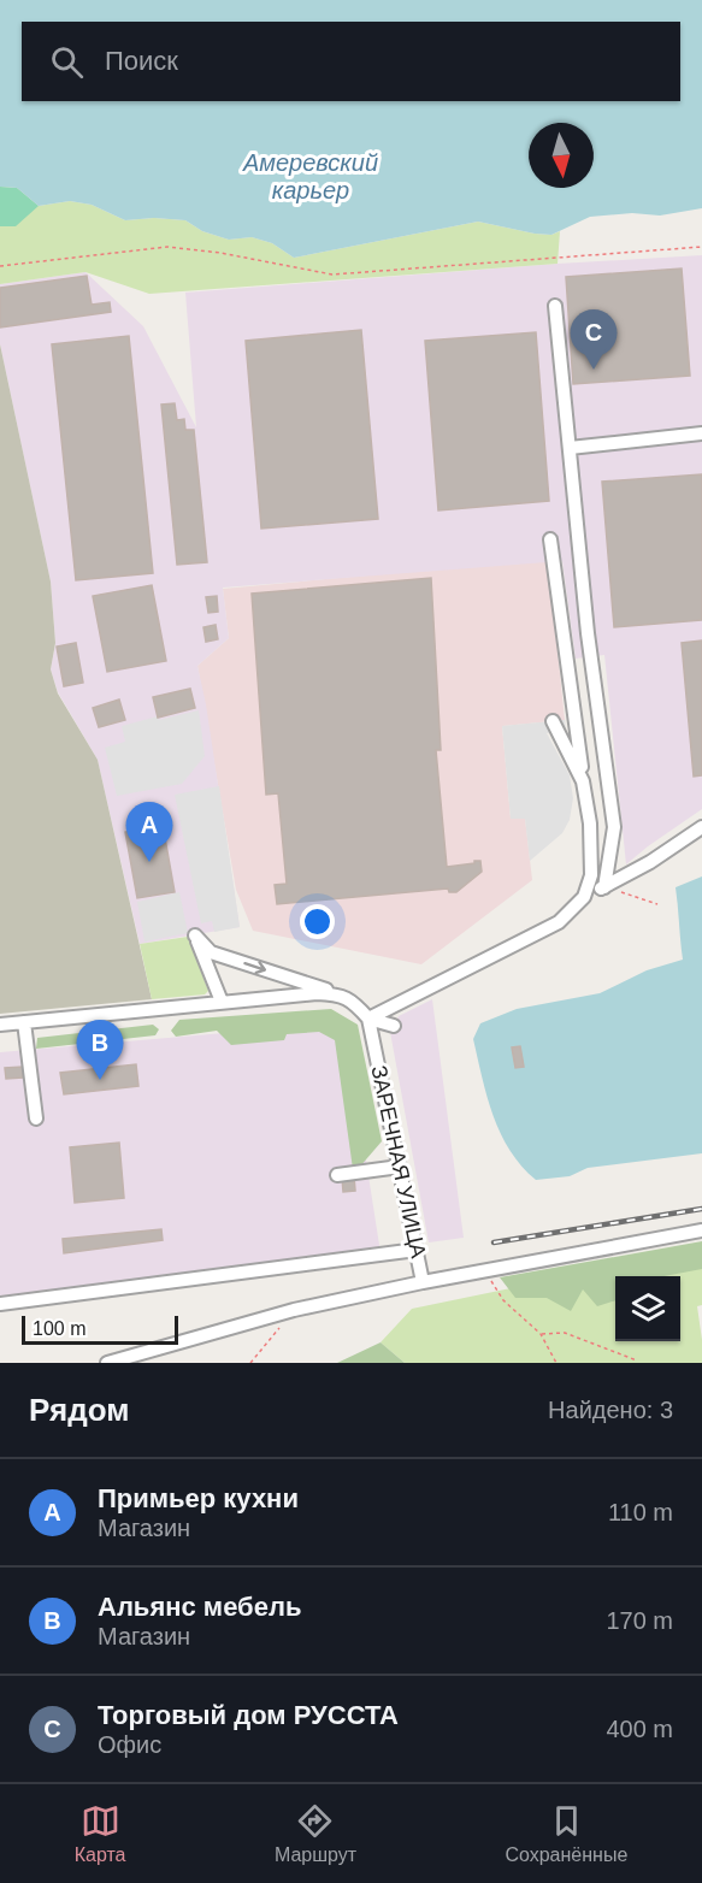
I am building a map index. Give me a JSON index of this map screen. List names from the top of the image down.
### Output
{
  "streets": {
    "street": ["ЗАРЕЧНАЯ УЛИЦА"]
  },
  "water": ["Амеревский карьер"],
  "scale_bar": "100 m",
  "north": "bottom",
  "page": {
    "search": "Поиск",
    "pins": ["C", "A", "B"],
    "scale": "100 m",
    "heading": ["Рядом", "Найдено: 3"],
    "list": [
      {
        "mark": "A",
        "name": "Примьер кухни",
        "note": "Магазин",
        "value": "110 m"
      },
      {
        "mark": "B",
        "name": "Альянс мебель",
        "note": "Магазин",
        "value": "170 m"
      },
      {
        "mark": "C",
        "name": "Торговый дом РУССТА",
        "note": "Офис",
        "value": "400 m"
      }
    ],
    "nav": ["Карта", "Маршрут", "Сохранённые"]
  }
}
